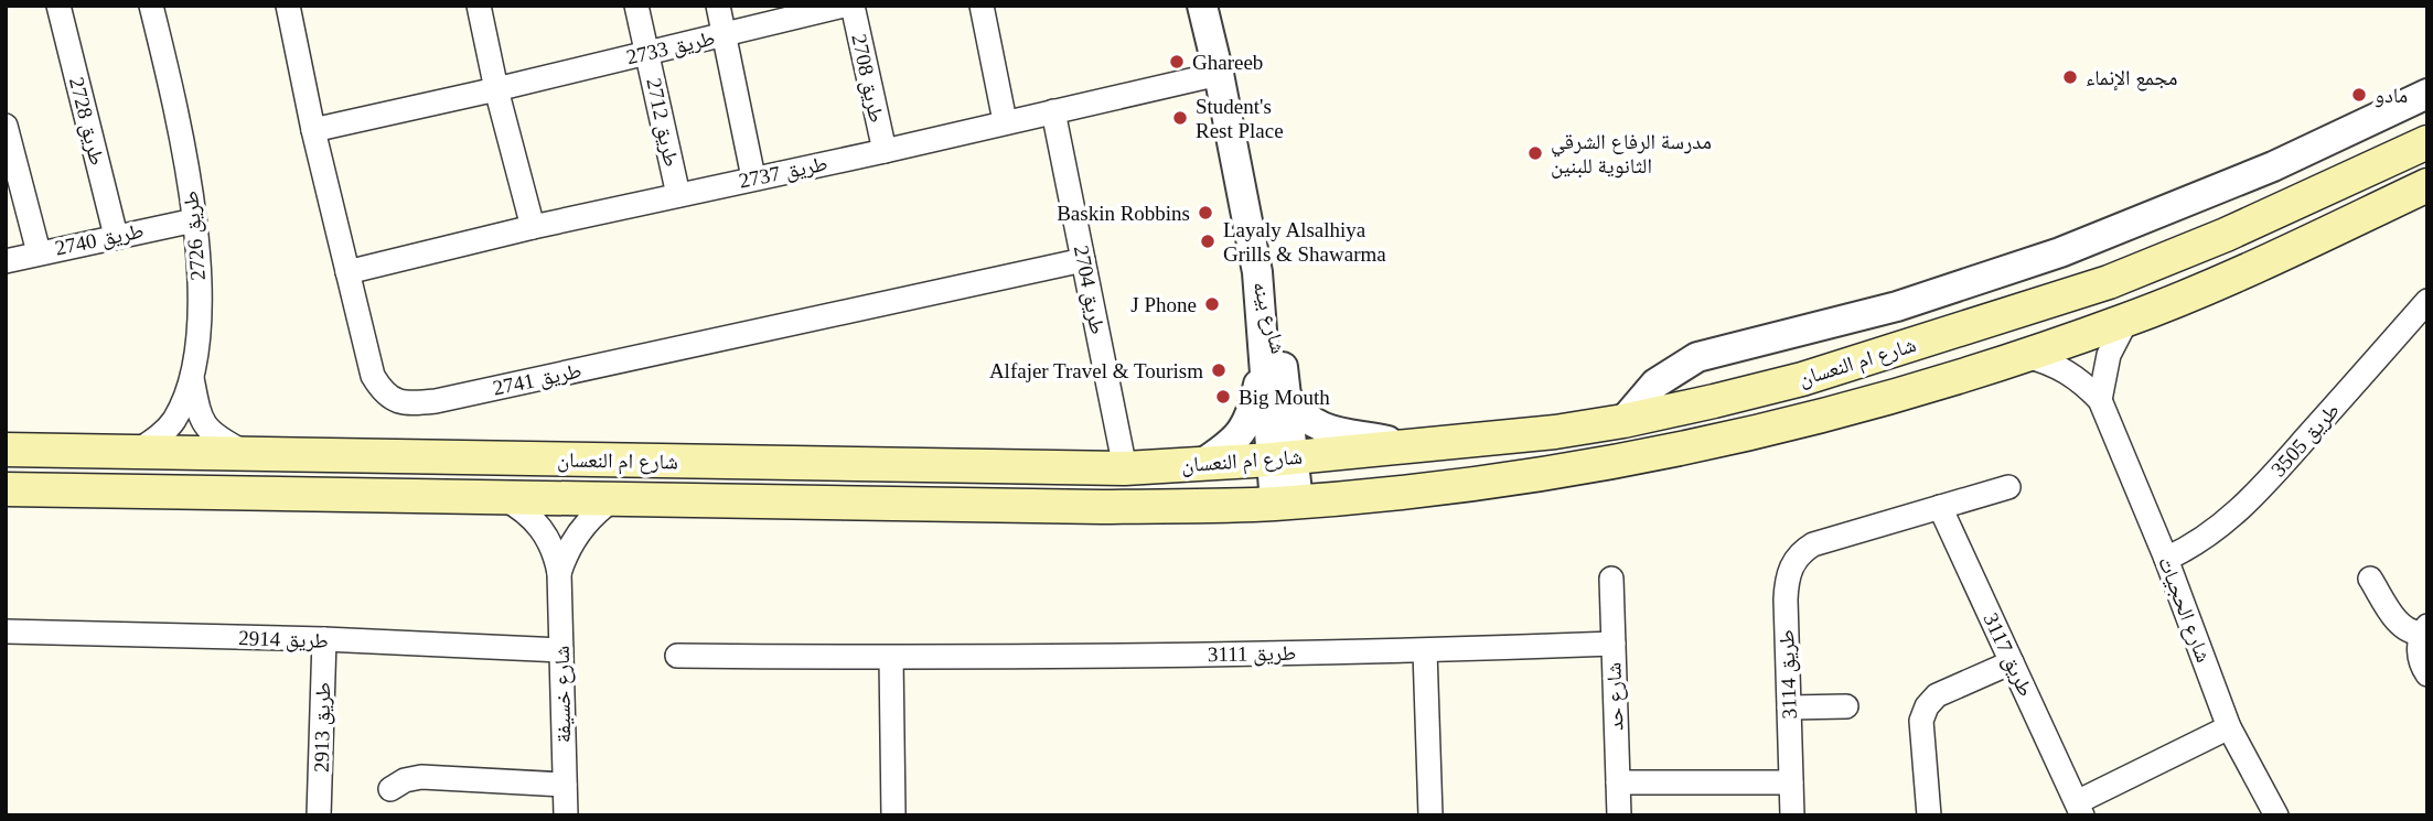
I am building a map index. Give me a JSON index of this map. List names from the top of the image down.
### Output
{
  "streets": {
    "main road": ["شارع ام النعسان"],
    "street": [
      "طريق 2733",
      "طريق 2708",
      "طريق 2728",
      "طريق 2712",
      "طريق 2737",
      "طريق 2726",
      "طريق 2740",
      "طريق 2704",
      "شارع بينه",
      "طريق 2741",
      "طريق 3505",
      "شارع الحجيات",
      "طريق 2914",
      "طريق 3111",
      "طريق 3117",
      "طريق 3114",
      "شارع خسيفة",
      "شارع حد",
      "طريق 2913"
    ]
  },
  "crossings": [
    ["طريق 2733", "طريق 2712"],
    ["طريق 2733", "طريق 2741"],
    ["طريق 2708", "طريق 2737"],
    ["طريق 2728", "طريق 2740"],
    ["طريق 2712", "طريق 2737"],
    ["طريق 2737", "طريق 2704"],
    ["طريق 2737", "شارع بينه"],
    ["طريق 2737", "طريق 2741"],
    ["طريق 2726", "طريق 2740"],
    ["طريق 2726", "شارع ام النعسان"],
    ["طريق 2704", "شارع ام النعسان"],
    ["طريق 2704", "طريق 2741"],
    ["شارع بينه", "شارع ام النعسان"],
    ["شارع ام النعسان", "شارع الحجيات"],
    ["شارع ام النعسان", "شارع خسيفة"],
    ["طريق 3505", "شارع الحجيات"],
    ["شارع الحجيات", "طريق 3117"],
    ["طريق 2914", "شارع خسيفة"],
    ["طريق 2914", "طريق 2913"],
    ["طريق 3111", "شارع حد"],
    ["طريق 3117", "طريق 3114"]
  ],
  "places": [
    "Ghareeb",
    "مجمع الإنماء",
    "مادو",
    "Student's Rest Place",
    "مدرسة الرفاع الشرقي الثانوية للبنين",
    "Baskin Robbins",
    "Layaly Alsalhiya Grills & Shawarma",
    "J Phone",
    "Alfajer Travel & Tourism",
    "Big Mouth"
  ]
}
